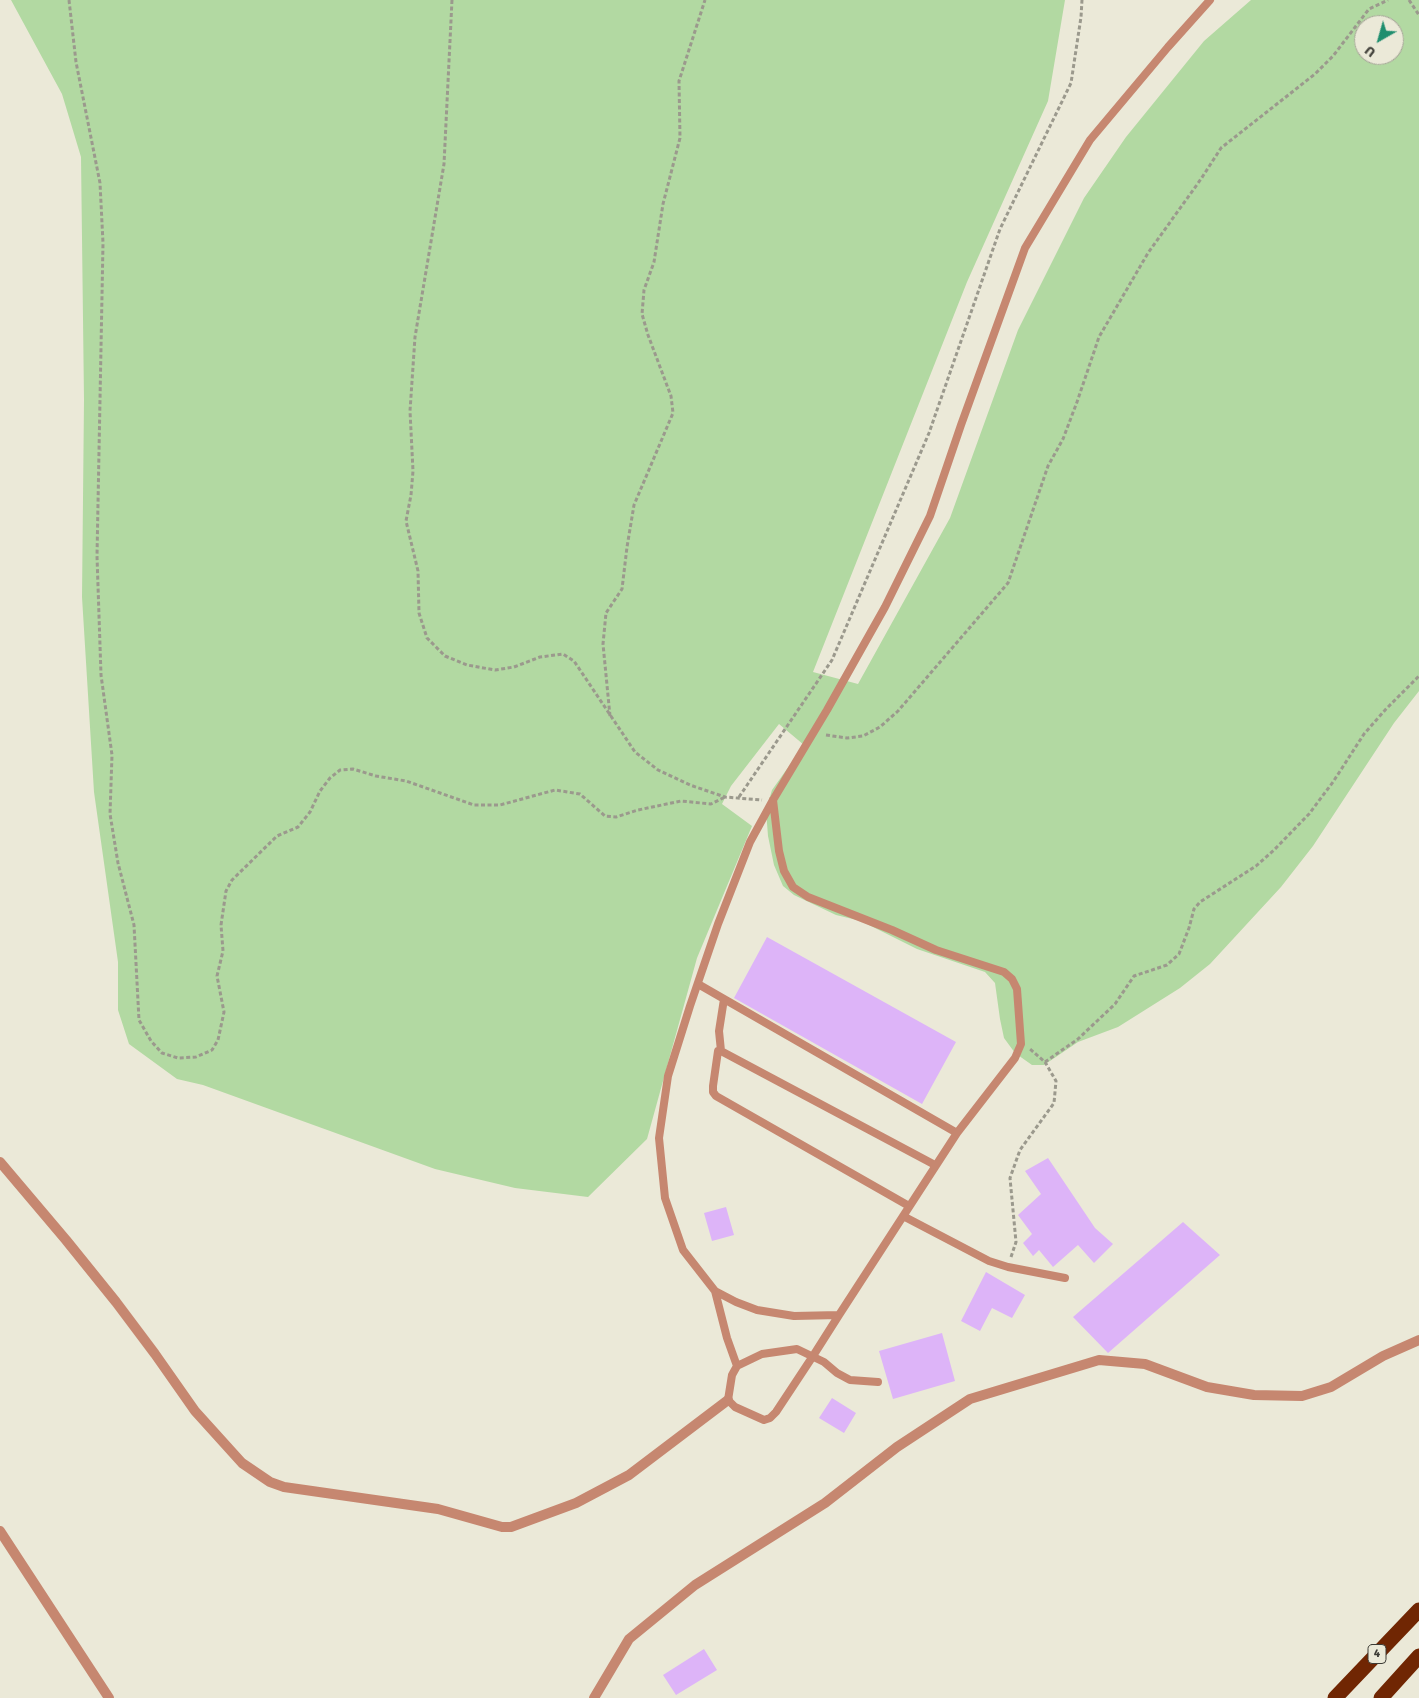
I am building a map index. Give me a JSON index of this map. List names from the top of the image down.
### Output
{
  "streets": {
    "highway": ["4"]
  },
  "north": "bottom left"
}
